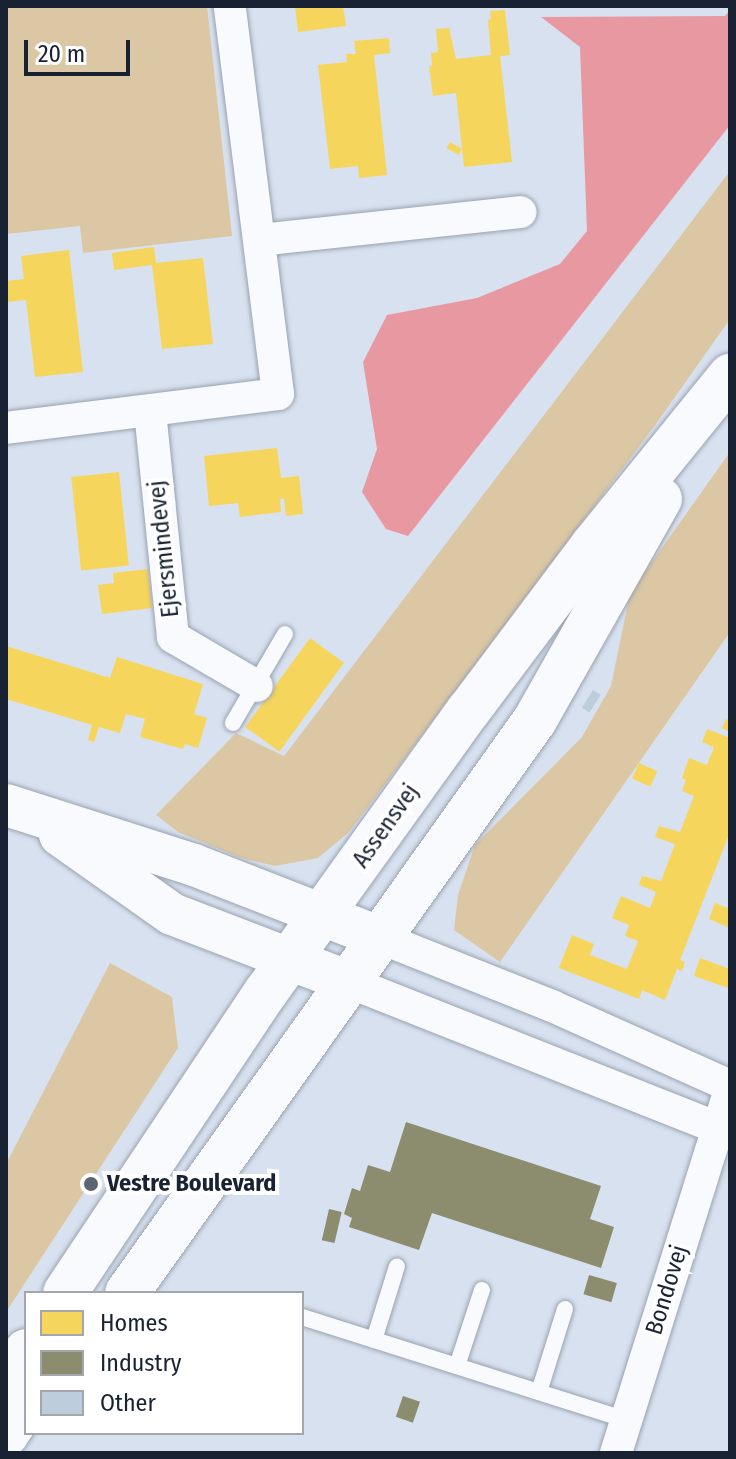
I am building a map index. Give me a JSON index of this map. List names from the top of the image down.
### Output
{
  "streets": {
    "street": ["Ejersmindevej", "Bondovej"]
  },
  "places": ["Vestre Boulevard"],
  "legend": ["Homes", "Industry", "Other"],
  "scale_bar": "20 m"
}
